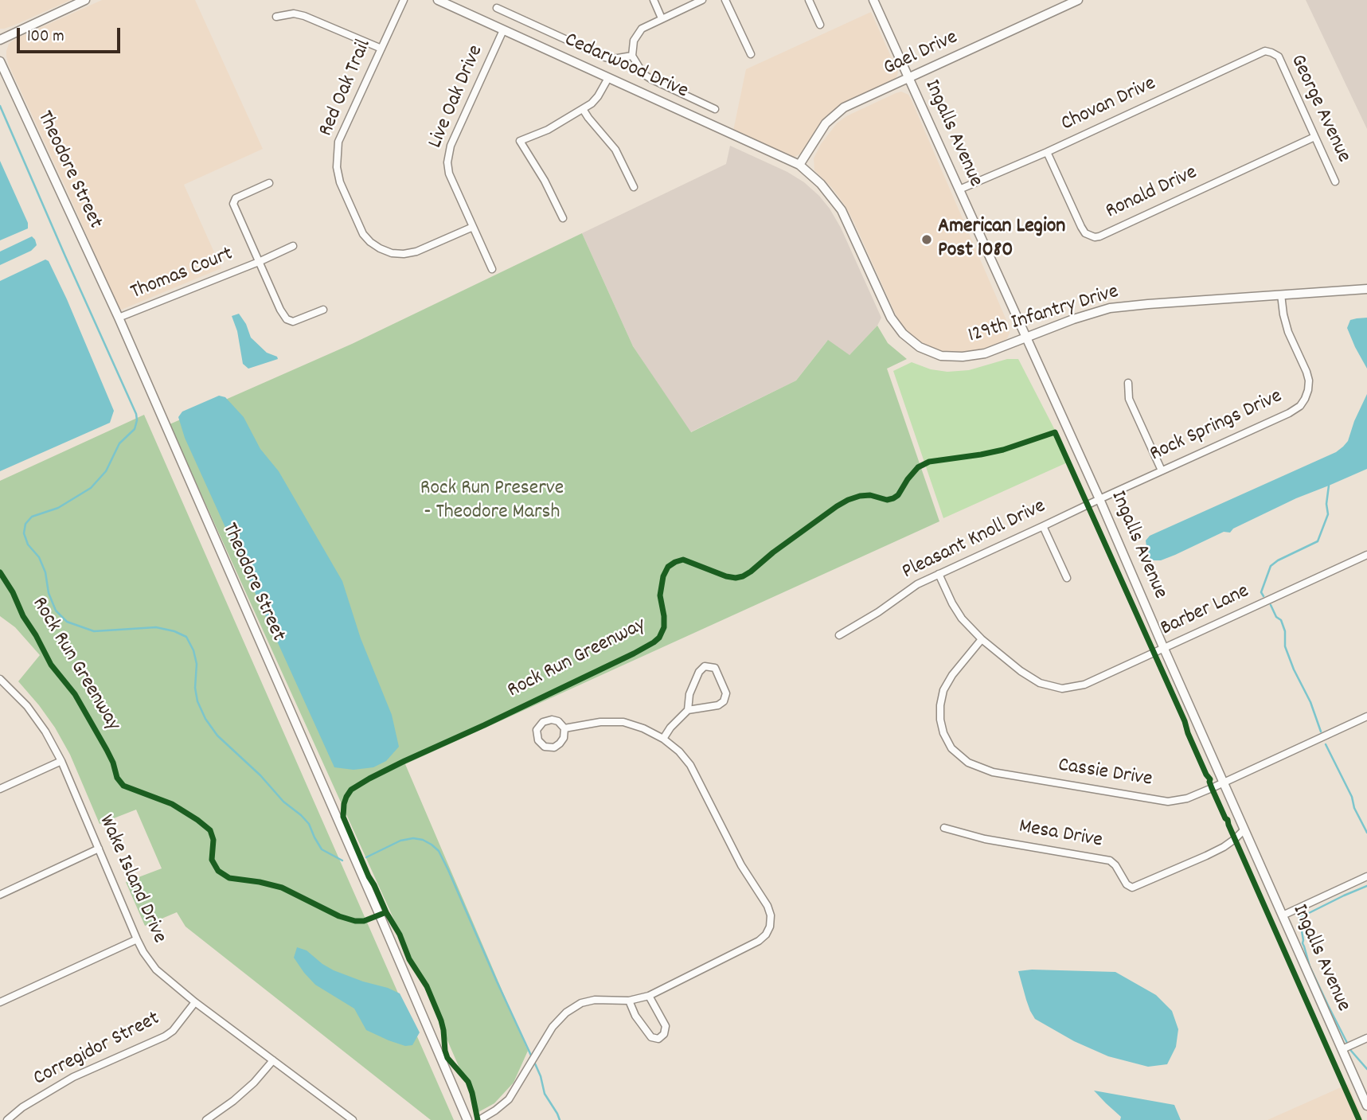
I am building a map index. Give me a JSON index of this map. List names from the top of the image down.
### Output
{
  "streets": {
    "street": [
      "Gael Drive",
      "Cedarwood Drive",
      "Red Oak Trail",
      "Live Oak Drive",
      "Chovan Drive",
      "George Avenue",
      "Ingalls Avenue",
      "Theodore Street",
      "Ronald Drive",
      "Thomas Court",
      "129th Infantry Drive",
      "Rock Springs Drive",
      "Pleasant Knoll Drive",
      "Barber Lane",
      "Cassie Drive",
      "Mesa Drive",
      "Wake Island Drive",
      "Corregidor Street"
    ],
    "cycle path": ["Rock Run Greenway"]
  },
  "crossings": [
    ["Gael Drive", "Cedarwood Drive"],
    ["Gael Drive", "Ingalls Avenue"],
    ["Gael Drive", "129th Infantry Drive"],
    ["Cedarwood Drive", "Live Oak Drive"],
    ["Cedarwood Drive", "129th Infantry Drive"],
    ["Red Oak Trail", "Live Oak Drive"],
    ["Chovan Drive", "George Avenue"],
    ["Chovan Drive", "Ingalls Avenue"],
    ["Chovan Drive", "Ronald Drive"],
    ["George Avenue", "Ronald Drive"],
    ["Ingalls Avenue", "129th Infantry Drive"],
    ["Ingalls Avenue", "Rock Springs Drive"],
    ["Ingalls Avenue", "Pleasant Knoll Drive"],
    ["Ingalls Avenue", "Barber Lane"],
    ["Ingalls Avenue", "Cassie Drive"],
    ["Ingalls Avenue", "Mesa Drive"],
    ["Theodore Street", "Thomas Court"],
    ["129th Infantry Drive", "Rock Springs Drive"],
    ["Rock Springs Drive", "Pleasant Knoll Drive"],
    ["Pleasant Knoll Drive", "Barber Lane"],
    ["Barber Lane", "Cassie Drive"],
    ["Wake Island Drive", "Corregidor Street"]
  ],
  "parks": ["Rock Run Preserve - Theodore Marsh"],
  "places": ["American Legion Post 1080"],
  "scale_bar": "100 m"
}
